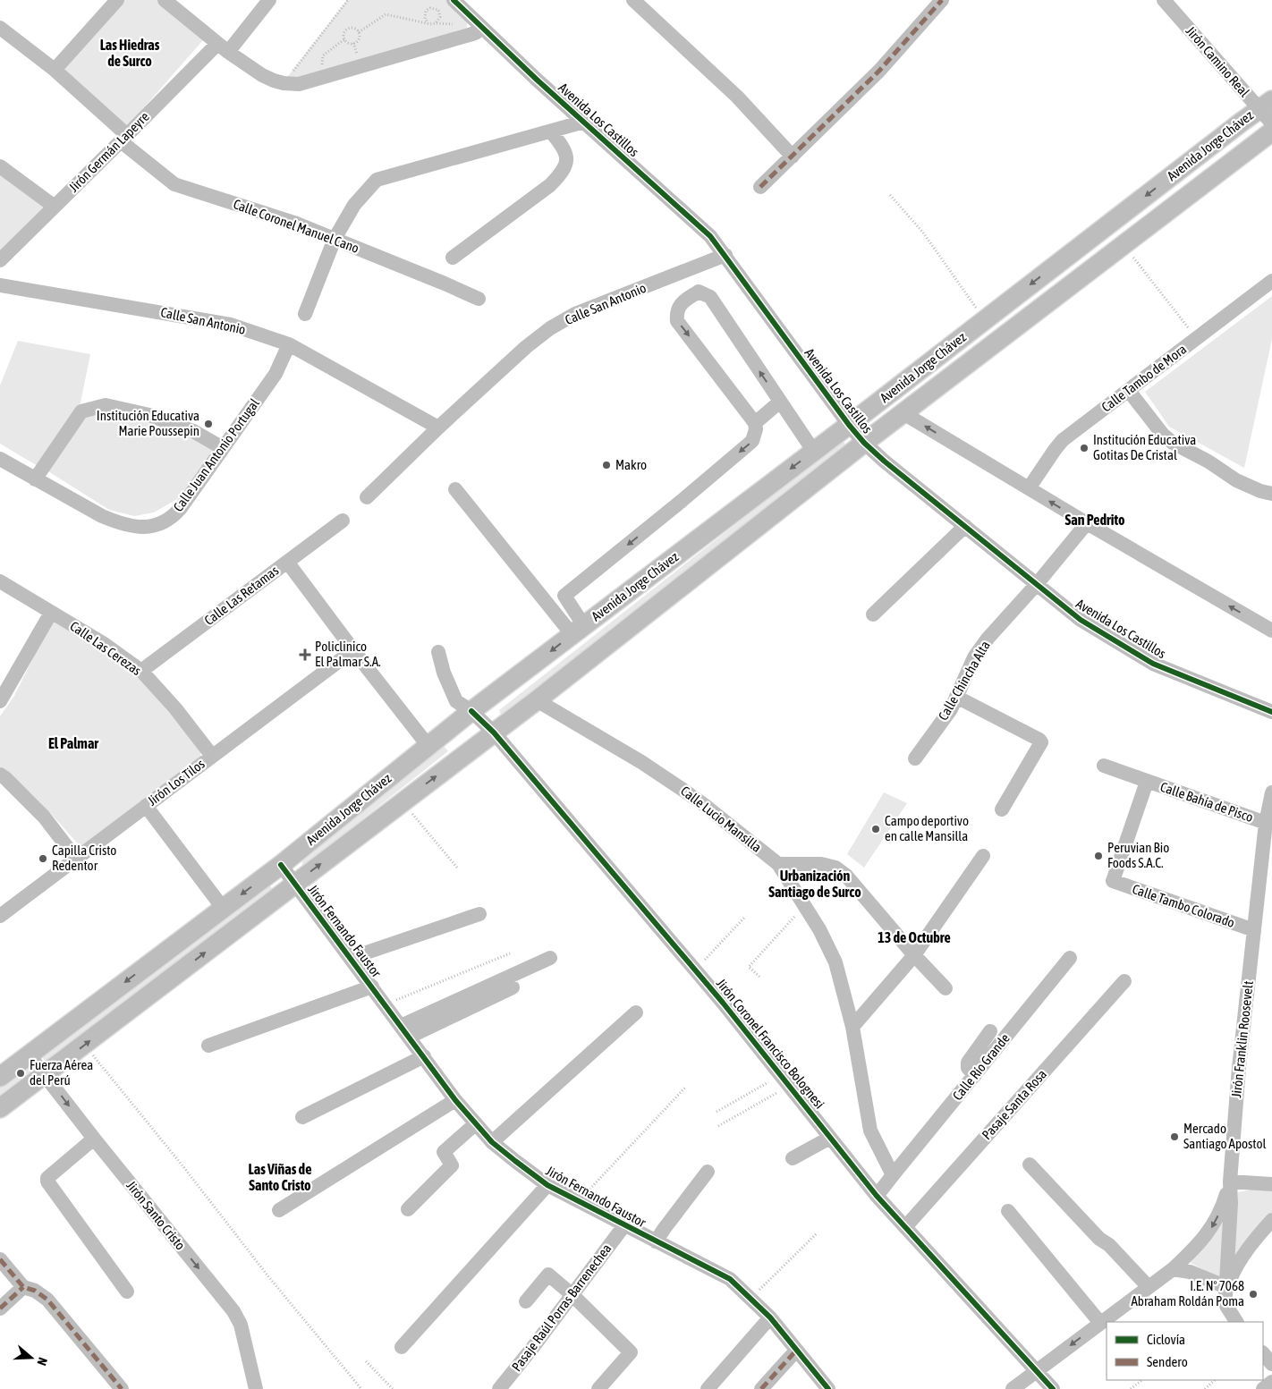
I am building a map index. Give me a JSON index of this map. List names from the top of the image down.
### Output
{
  "streets": {
    "main road": ["Avenida Jorge Chávez"],
    "street": [
      "Jirón Camino Real",
      "Avenida Los Castillos",
      "Jirón Germán Lapeyre",
      "Calle Coronel Manuel Cano",
      "Calle San Antonio",
      "Calle Tambo de Mora",
      "Calle Juan Antonio Portugal",
      "Calle Las Retamas",
      "Calle Las Cerezas",
      "Calle Chincha Alta",
      "Jirón Los Tilos",
      "Calle Bahía de Pisco",
      "Calle Lucio Mansilla",
      "Calle Tambo Colorado",
      "Jirón Fernando Faustor",
      "Jirón Franklin Roosevelt",
      "Jirón Coronel Francisco Bolognesi",
      "Calle Río Grande",
      "Pasaje Santa Rosa",
      "Jirón Santo Cristo",
      "Pasaje Raúl Porras Barrenechea"
    ]
  },
  "crossings": [
    ["Jirón Camino Real", "Avenida Jorge Chávez"],
    ["Avenida Los Castillos", "Avenida Jorge Chávez"],
    ["Avenida Los Castillos", "Calle San Antonio"],
    ["Avenida Los Castillos", "Calle Chincha Alta"],
    ["Avenida Jorge Chávez", "Calle Lucio Mansilla"],
    ["Avenida Jorge Chávez", "Jirón Fernando Faustor"],
    ["Avenida Jorge Chávez", "Jirón Coronel Francisco Bolognesi"],
    ["Avenida Jorge Chávez", "Jirón Santo Cristo"],
    ["Jirón Germán Lapeyre", "Calle Coronel Manuel Cano"],
    ["Calle San Antonio", "Calle Juan Antonio Portugal"],
    ["Calle Las Retamas", "Calle Las Cerezas"],
    ["Calle Las Cerezas", "Jirón Los Tilos"],
    ["Calle Bahía de Pisco", "Calle Tambo Colorado"],
    ["Calle Bahía de Pisco", "Jirón Franklin Roosevelt"],
    ["Calle Lucio Mansilla", "Calle Río Grande"],
    ["Calle Tambo Colorado", "Jirón Franklin Roosevelt"],
    ["Jirón Fernando Faustor", "Pasaje Raúl Porras Barrenechea"],
    ["Jirón Coronel Francisco Bolognesi", "Pasaje Santa Rosa"]
  ],
  "one_way": ["Jirón Santo Cristo"],
  "districts": [
    "Las Hiedras de Surco",
    "San Pedrito",
    "El Palmar",
    "Urbanización Santiago de Surco",
    "13 de Octubre",
    "Las Viñas de Santo Cristo"
  ],
  "places": {
    "other": [
      "Institución Educativa Marie Poussepin",
      "Institución Educativa Gotitas De Cristal",
      "Makro",
      "Campo deportivo en calle Mansilla",
      "Peruvian Bio Foods S.A.C.",
      "Capilla Cristo Redentor",
      "Fuerza Aérea del Perú",
      "Mercado Santiago Apostol",
      "I.E. N° 7068 Abraham Roldán Poma"
    ],
    "health": ["Policlinico El Palmar S.A."]
  },
  "legend": ["Ciclovía", "Sendero"],
  "north": "right"
}
